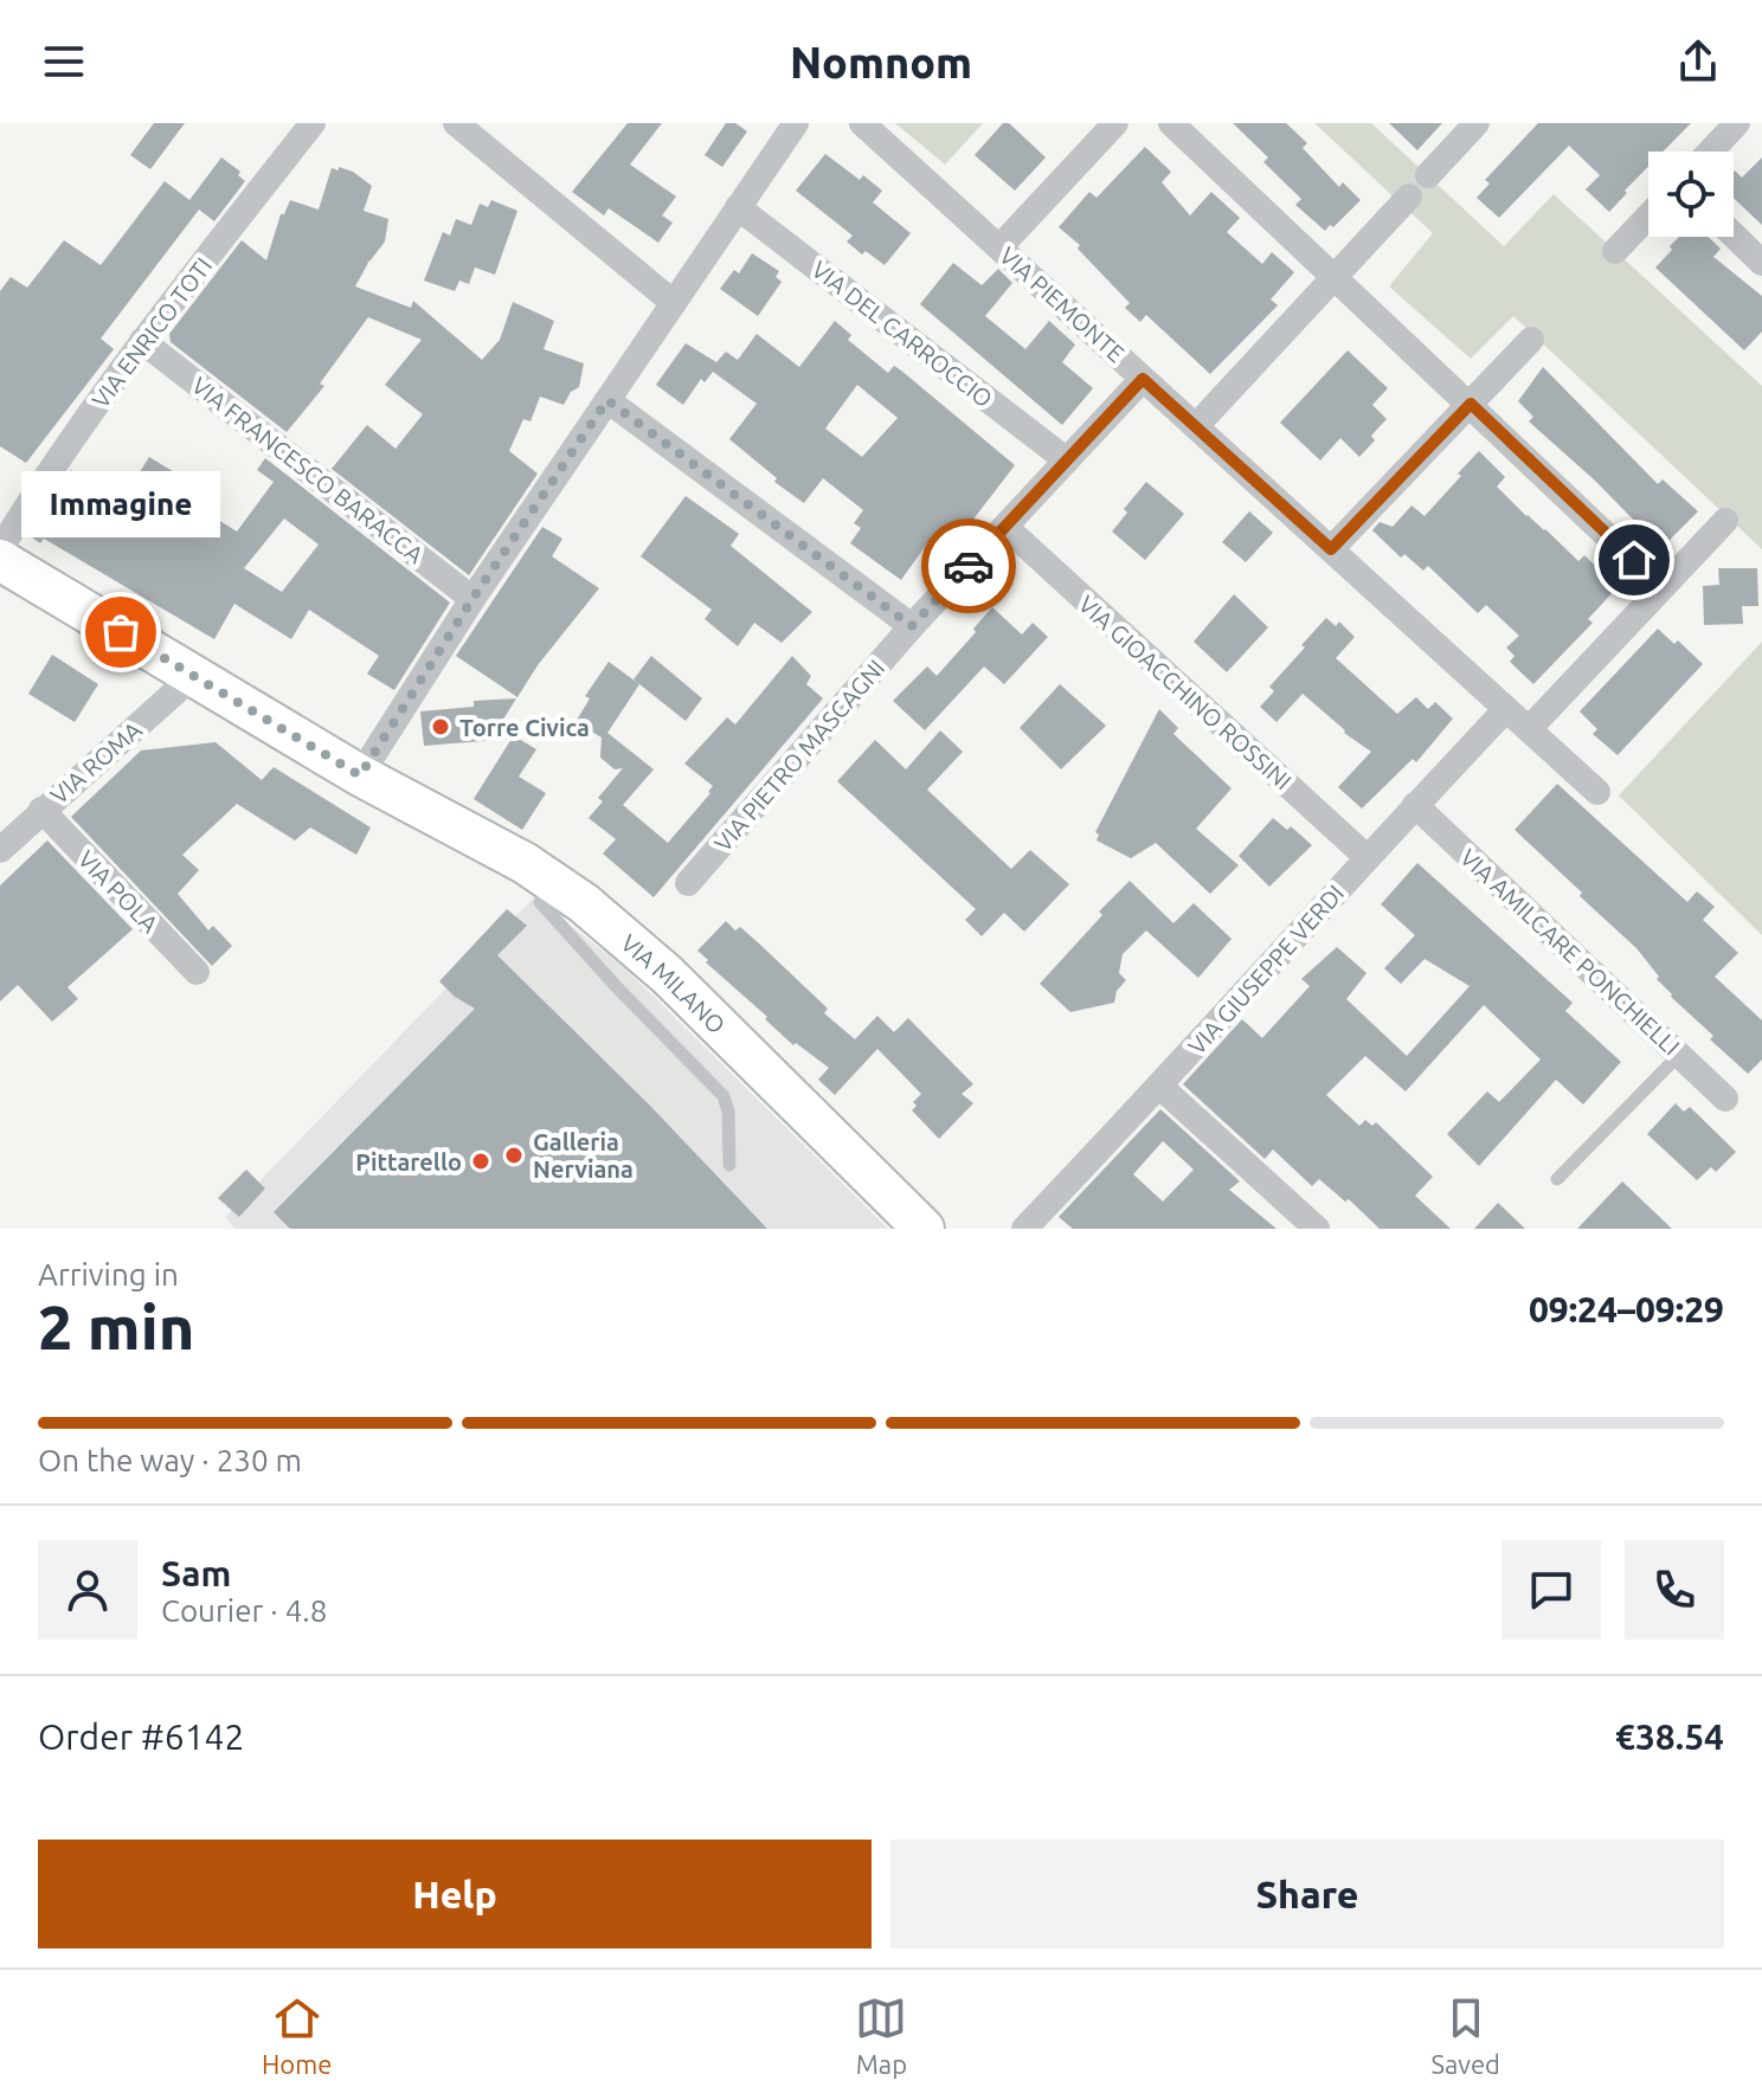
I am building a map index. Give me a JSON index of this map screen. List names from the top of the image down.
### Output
{
  "streets": {
    "main road": ["VIA MILANO"],
    "street": [
      "VIA PIEMONTE",
      "VIA ENRICO TOTI",
      "VIA DEL CARROCCIO",
      "VIA FRANCESCO BARACCA",
      "VIA GIOACCHINO ROSSINI",
      "VIA PIETRO MASCAGNI",
      "VIA ROMA",
      "VIA POLA",
      "VIA AMILCARE PONCHIELLI",
      "VIA GIUSEPPE VERDI"
    ]
  },
  "crossings": [
    ["VIA PIEMONTE", "VIA PIETRO MASCAGNI"],
    ["VIA PIEMONTE", "VIA GIUSEPPE VERDI"],
    ["VIA ENRICO TOTI", "VIA FRANCESCO BARACCA"],
    ["VIA DEL CARROCCIO", "VIA PIETRO MASCAGNI"],
    ["VIA GIOACCHINO ROSSINI", "VIA PIETRO MASCAGNI"],
    ["VIA GIOACCHINO ROSSINI", "VIA GIUSEPPE VERDI"],
    ["VIA ROMA", "VIA POLA"],
    ["VIA ROMA", "VIA MILANO"],
    ["VIA AMILCARE PONCHIELLI", "VIA GIUSEPPE VERDI"]
  ],
  "places": [
    "Immagine",
    "Torre Civica",
    "Galleria Nerviana",
    "Pittarello"
  ],
  "page": {
    "header": "Nomnom",
    "bubble": "Immagine",
    "heading": ["2 min", "Arriving in", "09:24–09:29"],
    "panel": [
      "Sam",
      "Courier · 4.8",
      "Order #6142",
      "€38.54"
    ],
    "bar": "On the way · 230 m",
    "buttons": ["Help", "Share"],
    "tabs": ["Home", "Map", "Saved"]
  }
}
